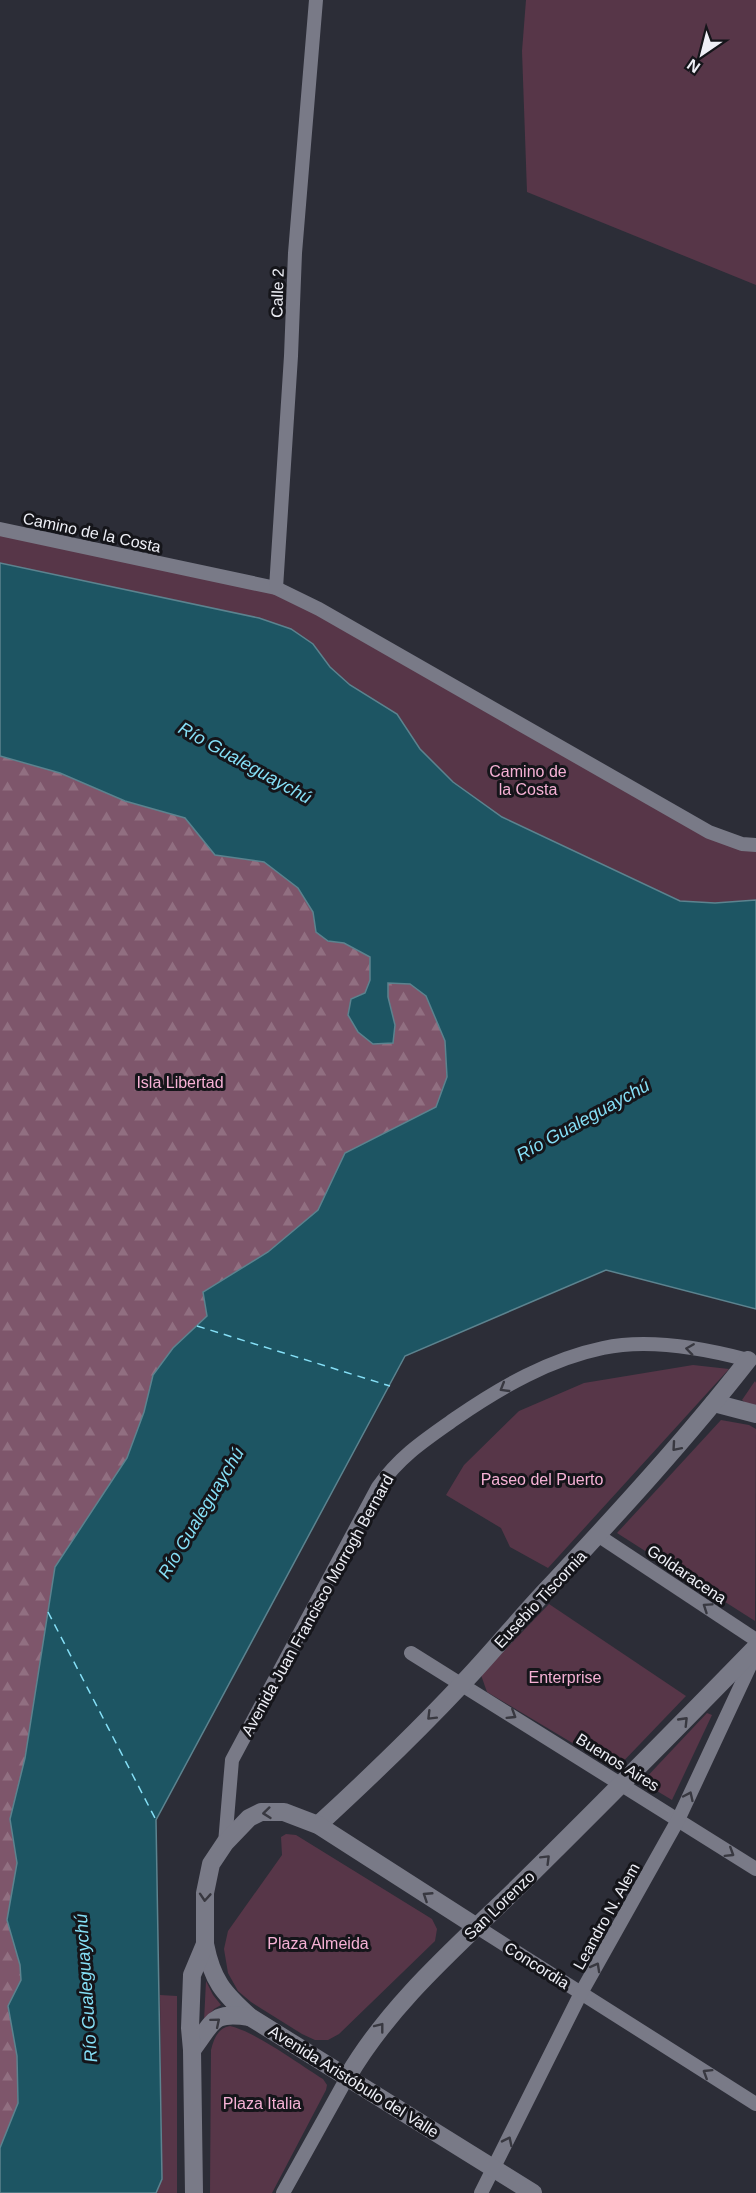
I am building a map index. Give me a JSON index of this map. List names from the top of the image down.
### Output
{
  "streets": {
    "main road": [
      "Eusebio Tiscornia",
      "San Lorenzo",
      "Concordia",
      "Avenida Aristóbulo del Valle"
    ],
    "street": [
      "Calle 2",
      "Camino de la Costa",
      "Goldaracena",
      "Avenida Juan Francisco Morrogh Bernard",
      "Buenos Aires",
      "Leandro N. Alem"
    ]
  },
  "crossings": [
    ["Calle 2", "Camino de la Costa"],
    ["Goldaracena", "Eusebio Tiscornia"],
    ["Eusebio Tiscornia", "Avenida Juan Francisco Morrogh Bernard"],
    ["Eusebio Tiscornia", "Buenos Aires"],
    ["Eusebio Tiscornia", "Concordia"],
    ["Avenida Juan Francisco Morrogh Bernard", "Concordia"],
    ["Buenos Aires", "San Lorenzo"],
    ["Buenos Aires", "Leandro N. Alem"],
    ["San Lorenzo", "Concordia"],
    ["San Lorenzo", "Avenida Aristóbulo del Valle"],
    ["Leandro N. Alem", "Concordia"],
    ["Leandro N. Alem", "Avenida Aristóbulo del Valle"],
    ["Concordia", "Avenida Aristóbulo del Valle"]
  ],
  "one_way": [
    "Goldaracena",
    "Eusebio Tiscornia",
    "Avenida Juan Francisco Morrogh Bernard",
    "Buenos Aires",
    "San Lorenzo",
    "Leandro N. Alem"
  ],
  "water": ["Río Gualeguaychú"],
  "parks": [
    "Camino de la Costa",
    "Isla Libertad",
    "Paseo del Puerto",
    "Enterprise",
    "Plaza Almeida",
    "Plaza Italia"
  ],
  "north": "bottom left"
}
